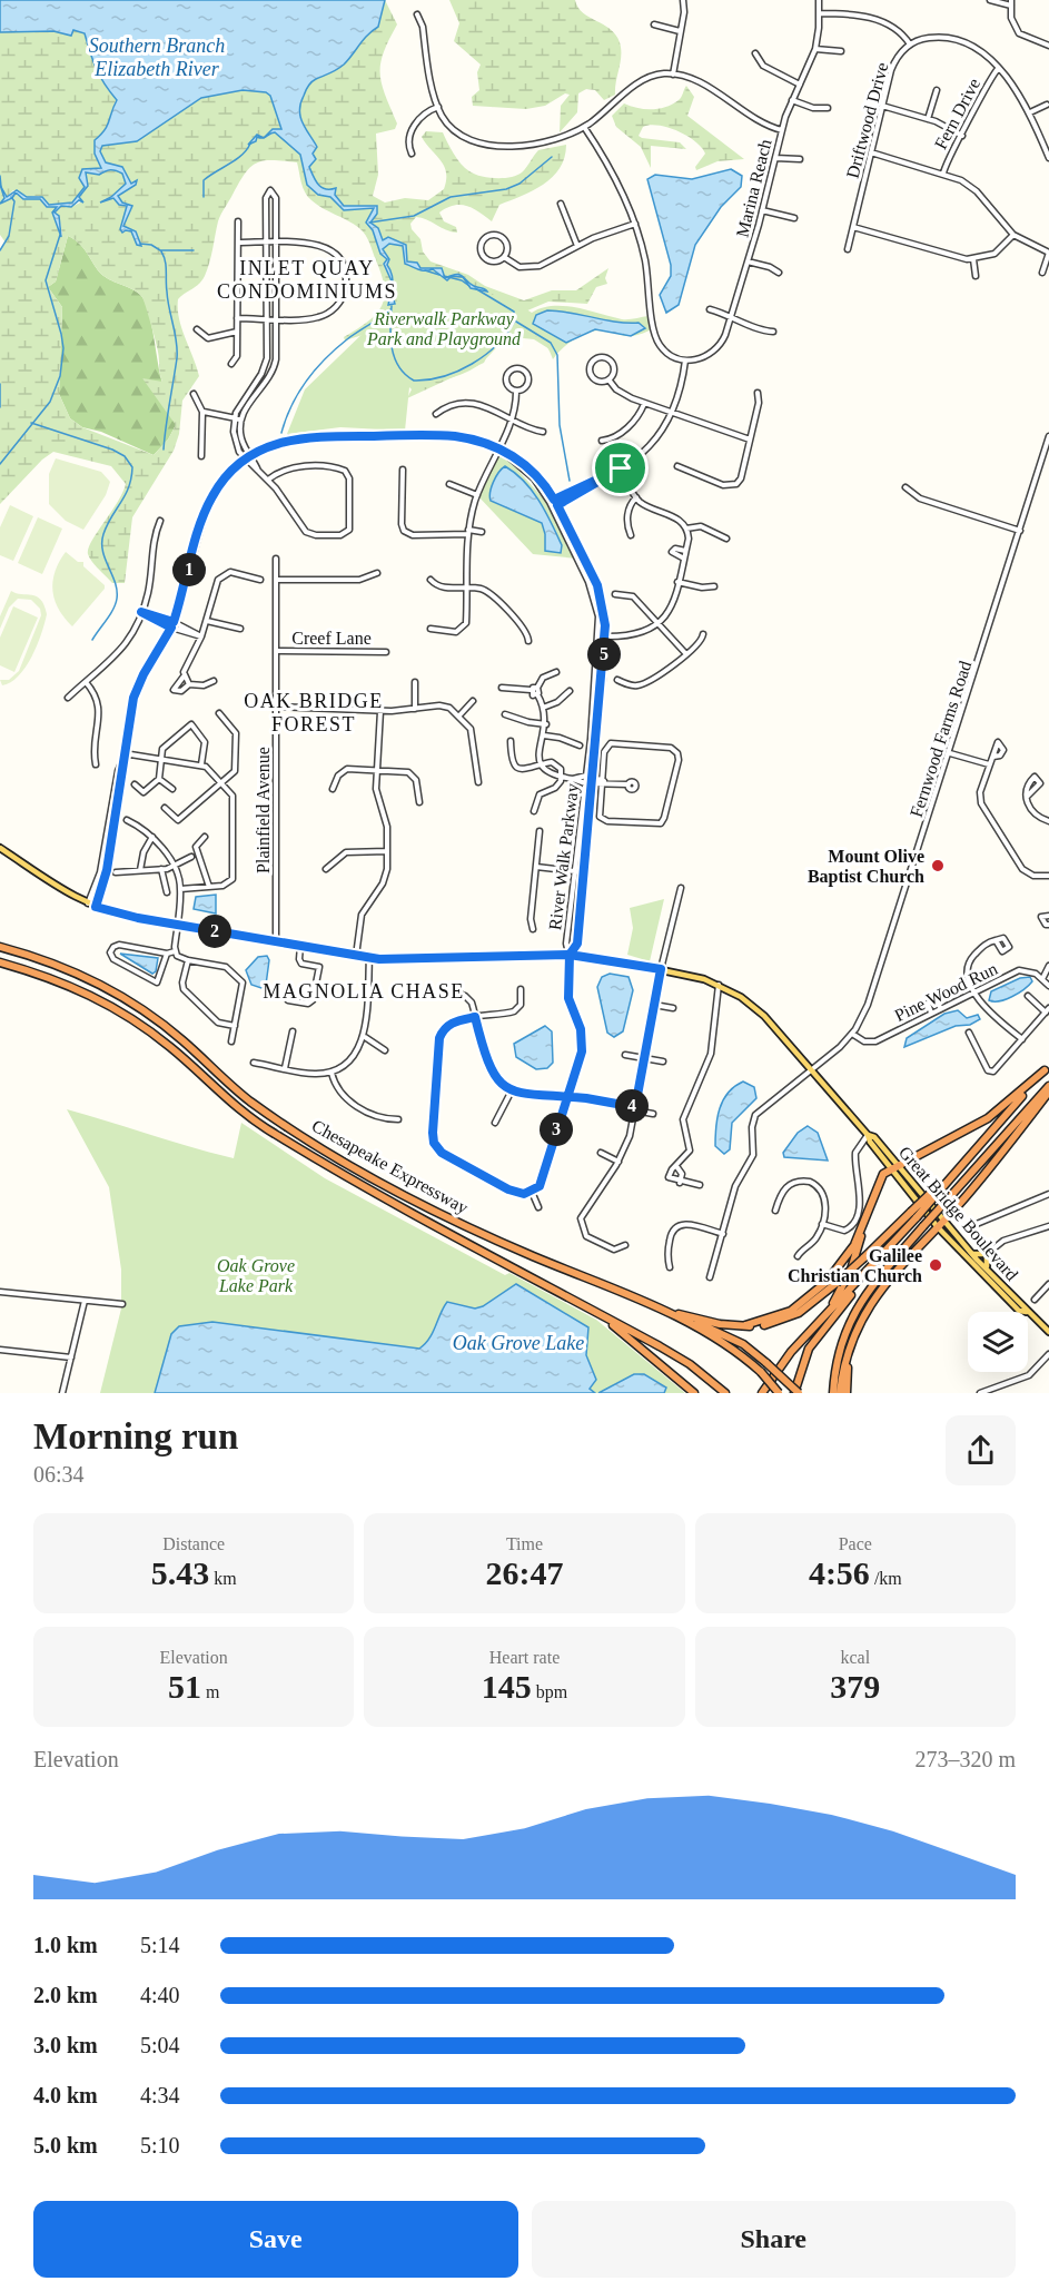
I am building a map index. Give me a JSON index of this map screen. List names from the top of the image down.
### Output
{
  "streets": {
    "highway": ["Chesapeake Expressway"],
    "main road": ["Great Bridge Boulevard"],
    "street": [
      "Fern Drive",
      "Driftwood Drive",
      "Marina Reach",
      "Creef Lane",
      "Fernwood Farms Road",
      "Plainfield Avenue",
      "River Walk Parkway",
      "Pine Wood Run"
    ]
  },
  "crossings": [
    ["Creef Lane", "Plainfield Avenue"],
    ["Fernwood Farms Road", "Pine Wood Run"],
    ["Fernwood Farms Road", "Great Bridge Boulevard"],
    ["Plainfield Avenue", "Great Bridge Boulevard"],
    ["River Walk Parkway", "Great Bridge Boulevard"]
  ],
  "districts": ["INLET QUAY CONDOMINIUMS", "OAK BRIDGE FOREST", "MAGNOLIA CHASE"],
  "water": ["Southern Branch Elizabeth River", "Oak Grove Lake"],
  "parks": ["Riverwalk Parkway Park and Playground", "Oak Grove Lake Park"],
  "places": ["Mount Olive Baptist Church", "Galilee Christian Church"],
  "page": {
    "pins": [
      "1",
      "5",
      "2",
      "4",
      "3"
    ],
    "heading": ["Morning run", "06:34"],
    "stats": [
      ["Distance", "5.43 km"],
      ["Time", "26:47"],
      ["Pace", "4:56 /km"],
      ["Elevation", "51 m"],
      ["Heart rate", "145 bpm"],
      ["kcal", "379"]
    ],
    "chart": ["Elevation", "273–320 m"],
    "list": [
      {
        "name": "1.0 km",
        "note": "5:14"
      },
      {
        "name": "2.0 km",
        "note": "4:40"
      },
      {
        "name": "3.0 km",
        "note": "5:04"
      },
      {
        "name": "4.0 km",
        "note": "4:34"
      },
      {
        "name": "5.0 km",
        "note": "5:10"
      }
    ],
    "buttons": ["Save", "Share"]
  }
}
